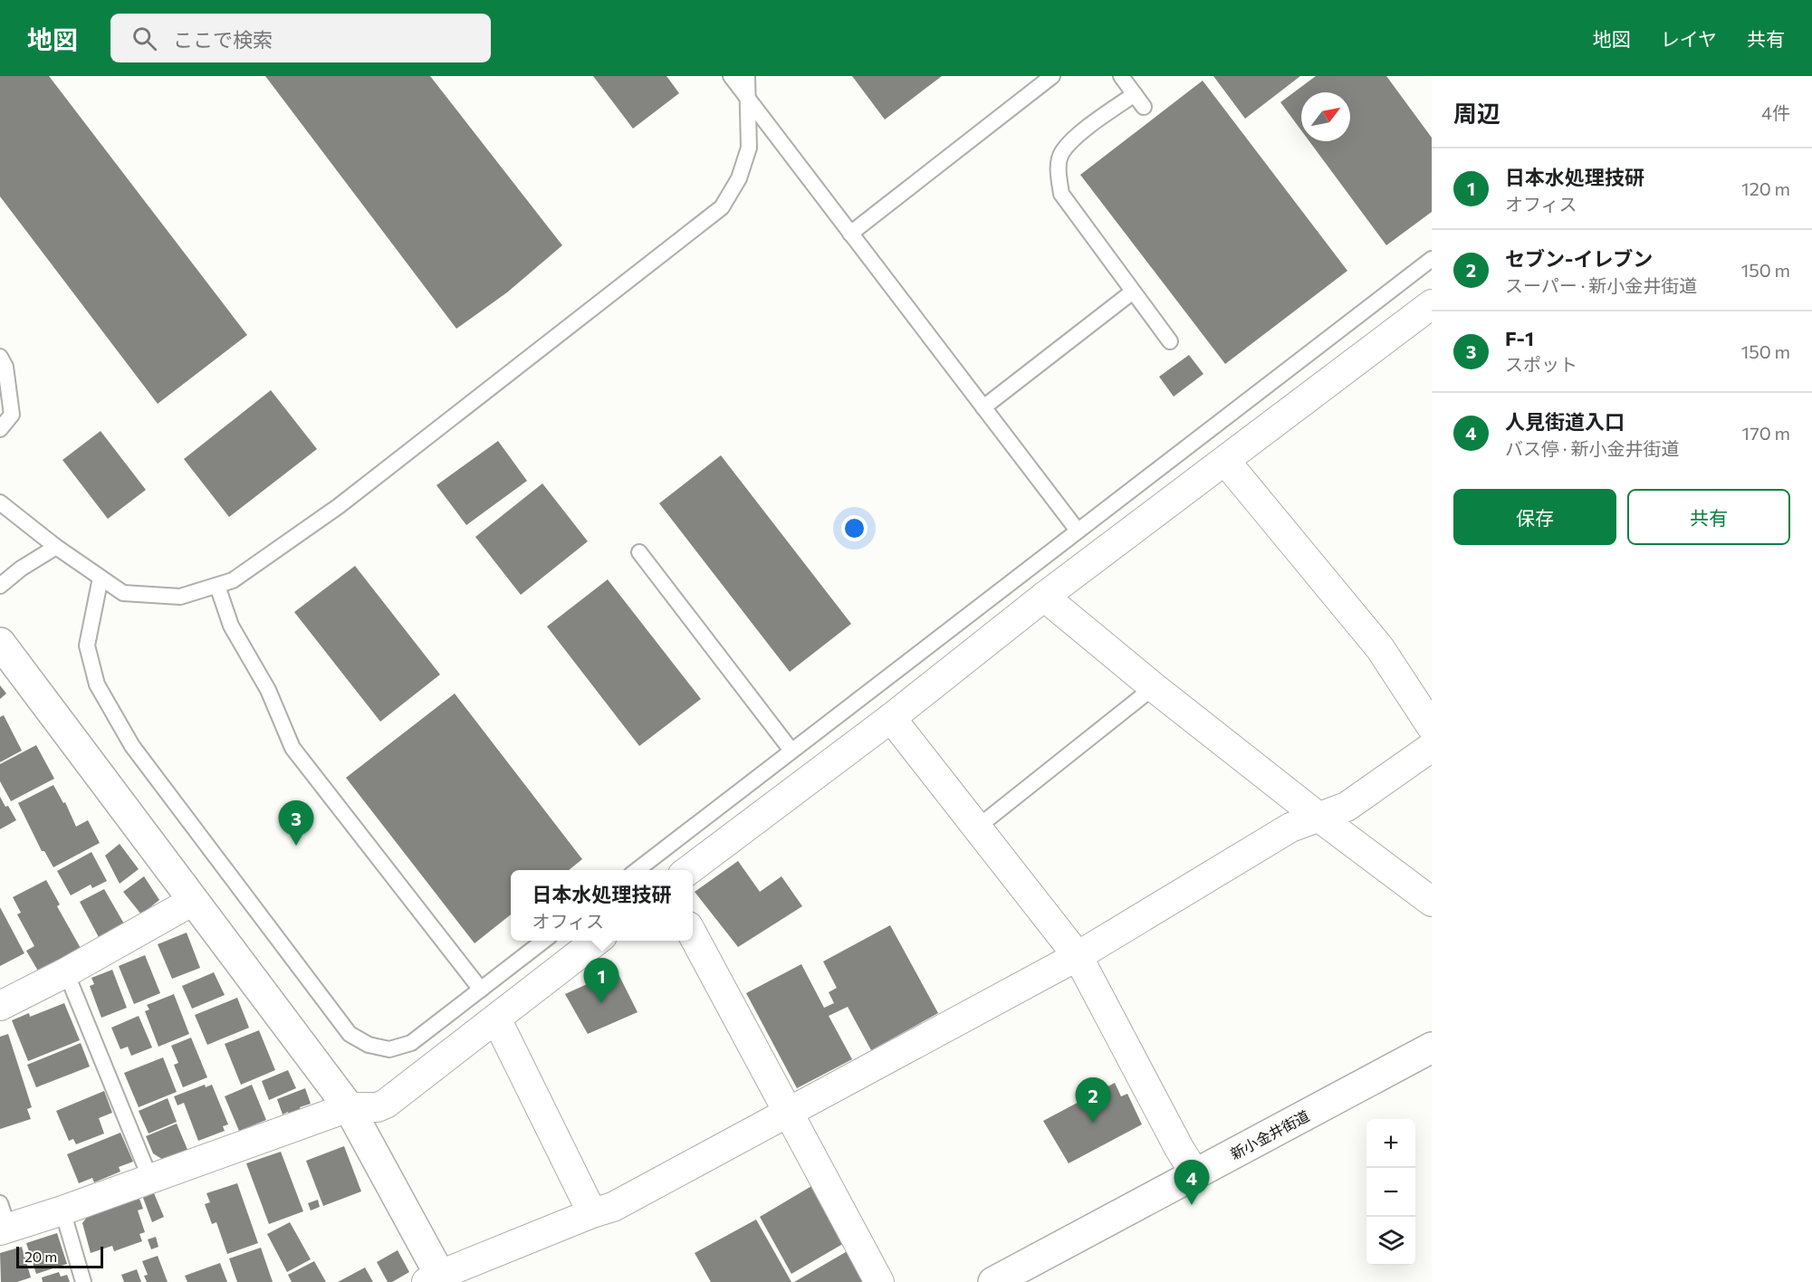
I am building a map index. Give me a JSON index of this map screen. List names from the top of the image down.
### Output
{
  "streets": {
    "street": ["新小金井街道"]
  },
  "scale_bar": "20 m",
  "north": "top right",
  "page": {
    "header": "地図",
    "search": "ここで検索",
    "nav": ["地図", "レイヤ", "共有"],
    "heading": ["周辺", "4件"],
    "list": [
      {
        "mark": "1",
        "name": "日本水処理技研",
        "note": "オフィス",
        "value": "120 m"
      },
      {
        "mark": "2",
        "name": "セブン-イレブン",
        "note": "スーパー · 新小金井街道",
        "value": "150 m"
      },
      {
        "mark": "3",
        "name": "F-1",
        "note": "スポット",
        "value": "150 m"
      },
      {
        "mark": "4",
        "name": "人見街道入口",
        "note": "バス停 · 新小金井街道",
        "value": "170 m"
      }
    ],
    "buttons": ["保存", "共有"],
    "pins": [
      "3",
      "1",
      "2",
      "4"
    ],
    "popup": ["日本水処理技研", "オフィス"],
    "map_buttons": ["+", "−"],
    "scale": "20 m"
  }
}
